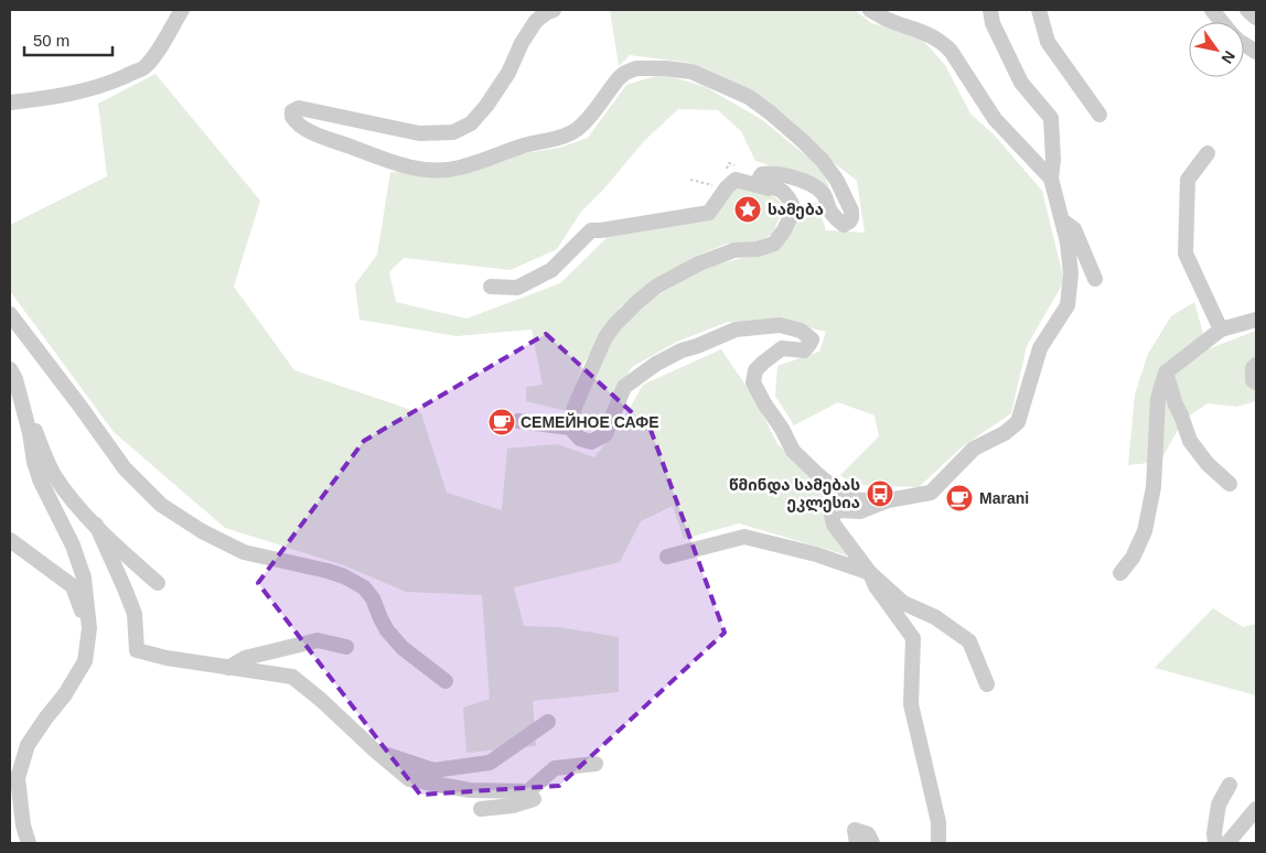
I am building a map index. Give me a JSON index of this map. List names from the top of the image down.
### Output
{
  "places": {
    "place": ["სამება"],
    "cafe": ["СЕМЕЙНОЕ САФЕ", "Marani"],
    "bus stop": ["წმინდა სამებას ეკლესია"]
  },
  "scale_bar": "50 m",
  "north": "bottom right"
}
